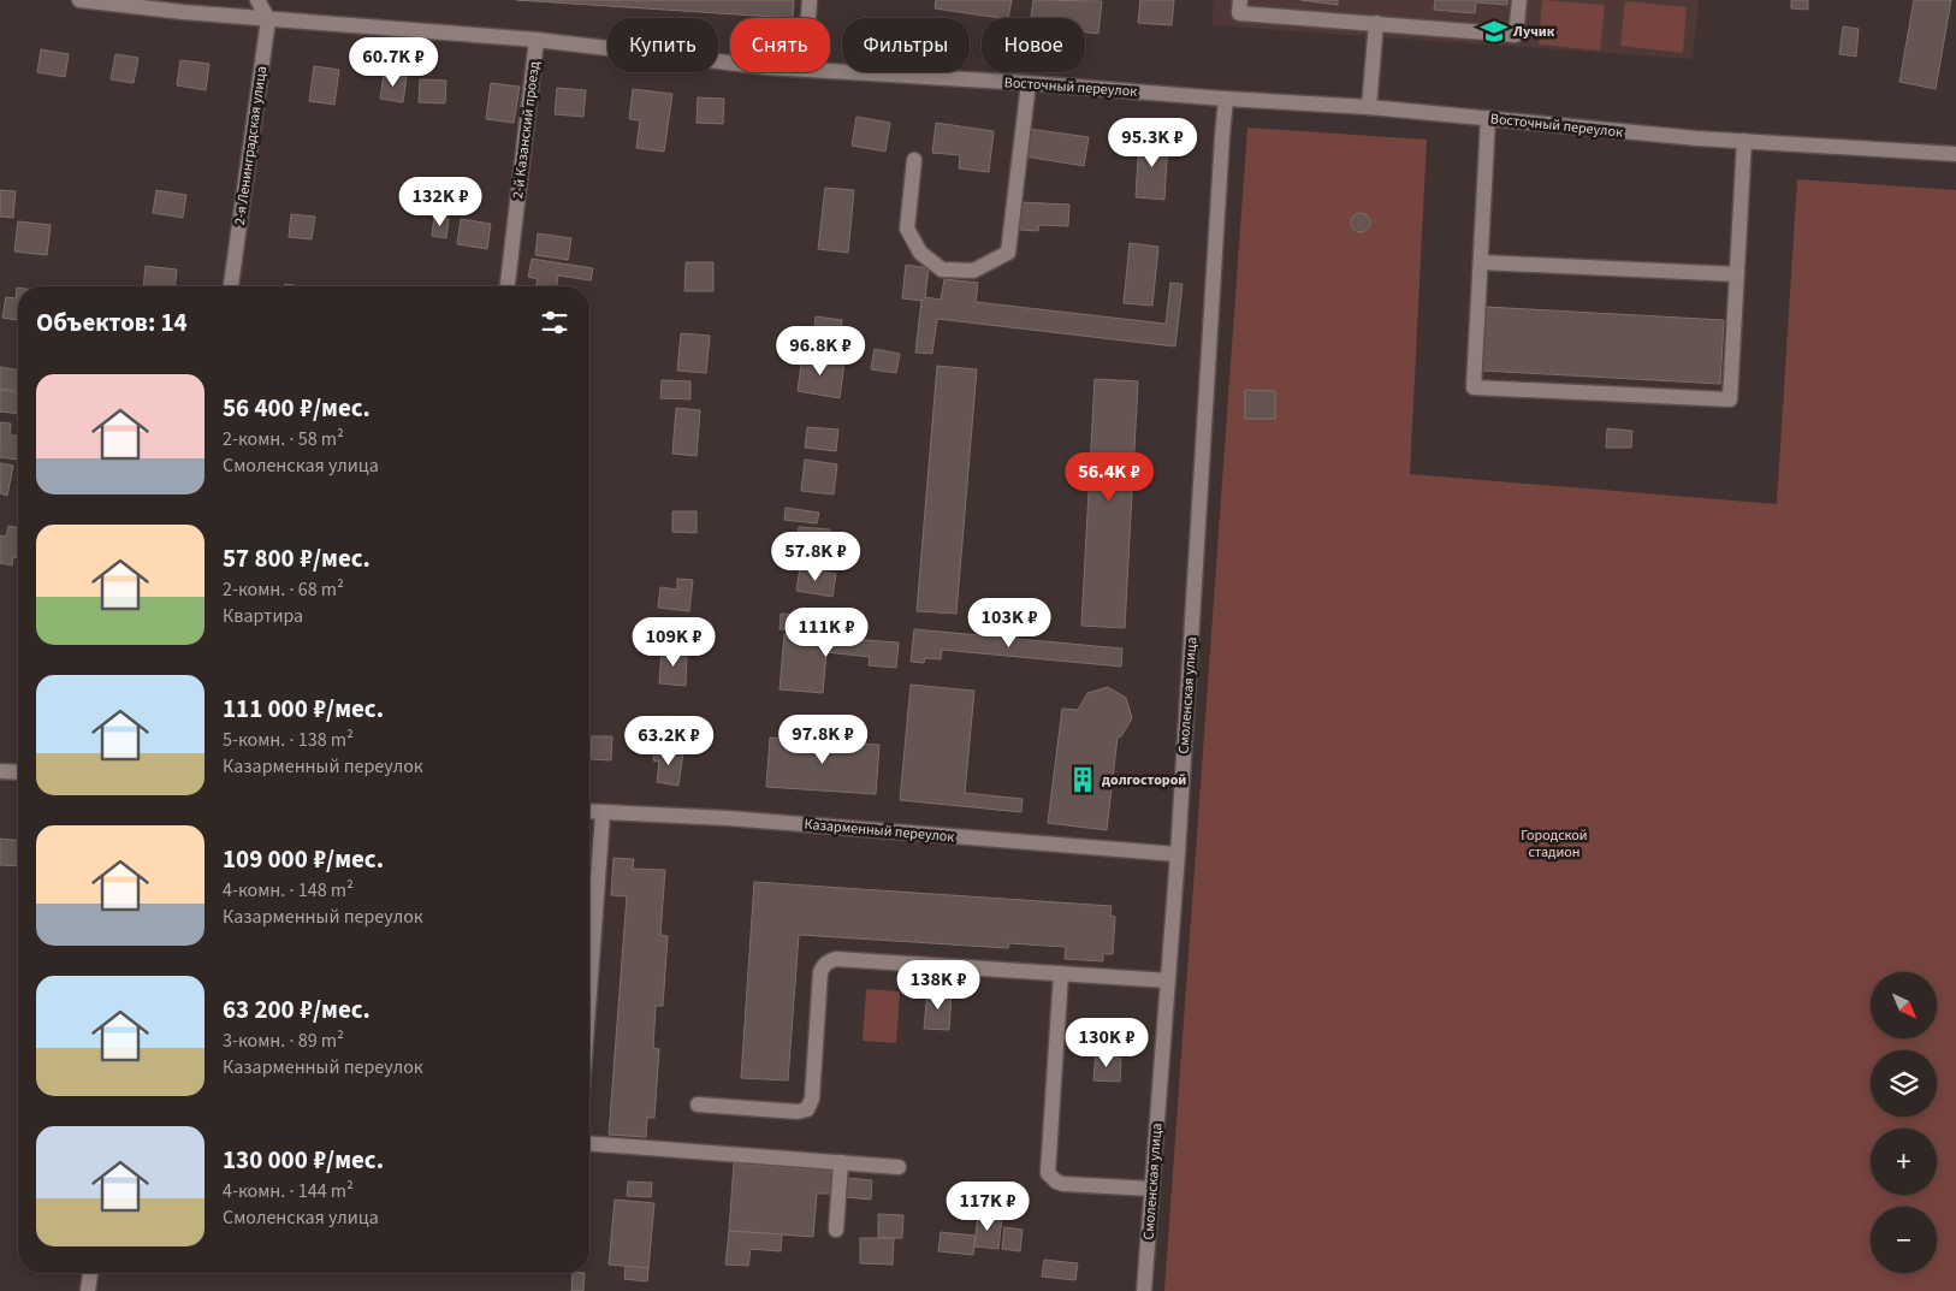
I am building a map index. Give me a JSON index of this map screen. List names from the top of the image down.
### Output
{
  "streets": {
    "street": [
      "Восточный переулок",
      "2-й Казанский проезд",
      "2-я Ленинградская улица",
      "Смоленская улица",
      "Казарменный переулок"
    ]
  },
  "crossings": [
    ["Восточный переулок", "2-й Казанский проезд"],
    ["Восточный переулок", "2-я Ленинградская улица"],
    ["Восточный переулок", "Смоленская улица"],
    ["Смоленская улица", "Казарменный переулок"]
  ],
  "parks": ["Городской стадион"],
  "places": {
    "school or university": ["Лучик"],
    "building": ["долгосторой"]
  },
  "north": "bottom right",
  "page": {
    "chip": [
      "Купить",
      "Снять",
      "Фильтры",
      "Новое"
    ],
    "price": [
      "60.7K ₽",
      "95.3K ₽",
      "132K ₽",
      "96.8K ₽",
      "56.4K ₽",
      "57.8K ₽",
      "103K ₽",
      "111K ₽",
      "109K ₽",
      "97.8K ₽",
      "63.2K ₽",
      "138K ₽",
      "130K ₽",
      "117K ₽"
    ],
    "heading": "Объектов: 14",
    "list": [
      {
        "name": "56 400 ₽/мес.",
        "note": "2-комн. · 58 m² · Смоленская улица"
      },
      {
        "name": "57 800 ₽/мес.",
        "note": "2-комн. · 68 m² · Квартира"
      },
      {
        "name": "111 000 ₽/мес.",
        "note": "5-комн. · 138 m² · Казарменный переулок"
      },
      {
        "name": "109 000 ₽/мес.",
        "note": "4-комн. · 148 m² · Казарменный переулок"
      },
      {
        "name": "63 200 ₽/мес.",
        "note": "3-комн. · 89 m² · Казарменный переулок"
      },
      {
        "name": "130 000 ₽/мес.",
        "note": "4-комн. · 144 m² · Смоленская улица"
      }
    ],
    "map_buttons": ["+", "−"]
  }
}
